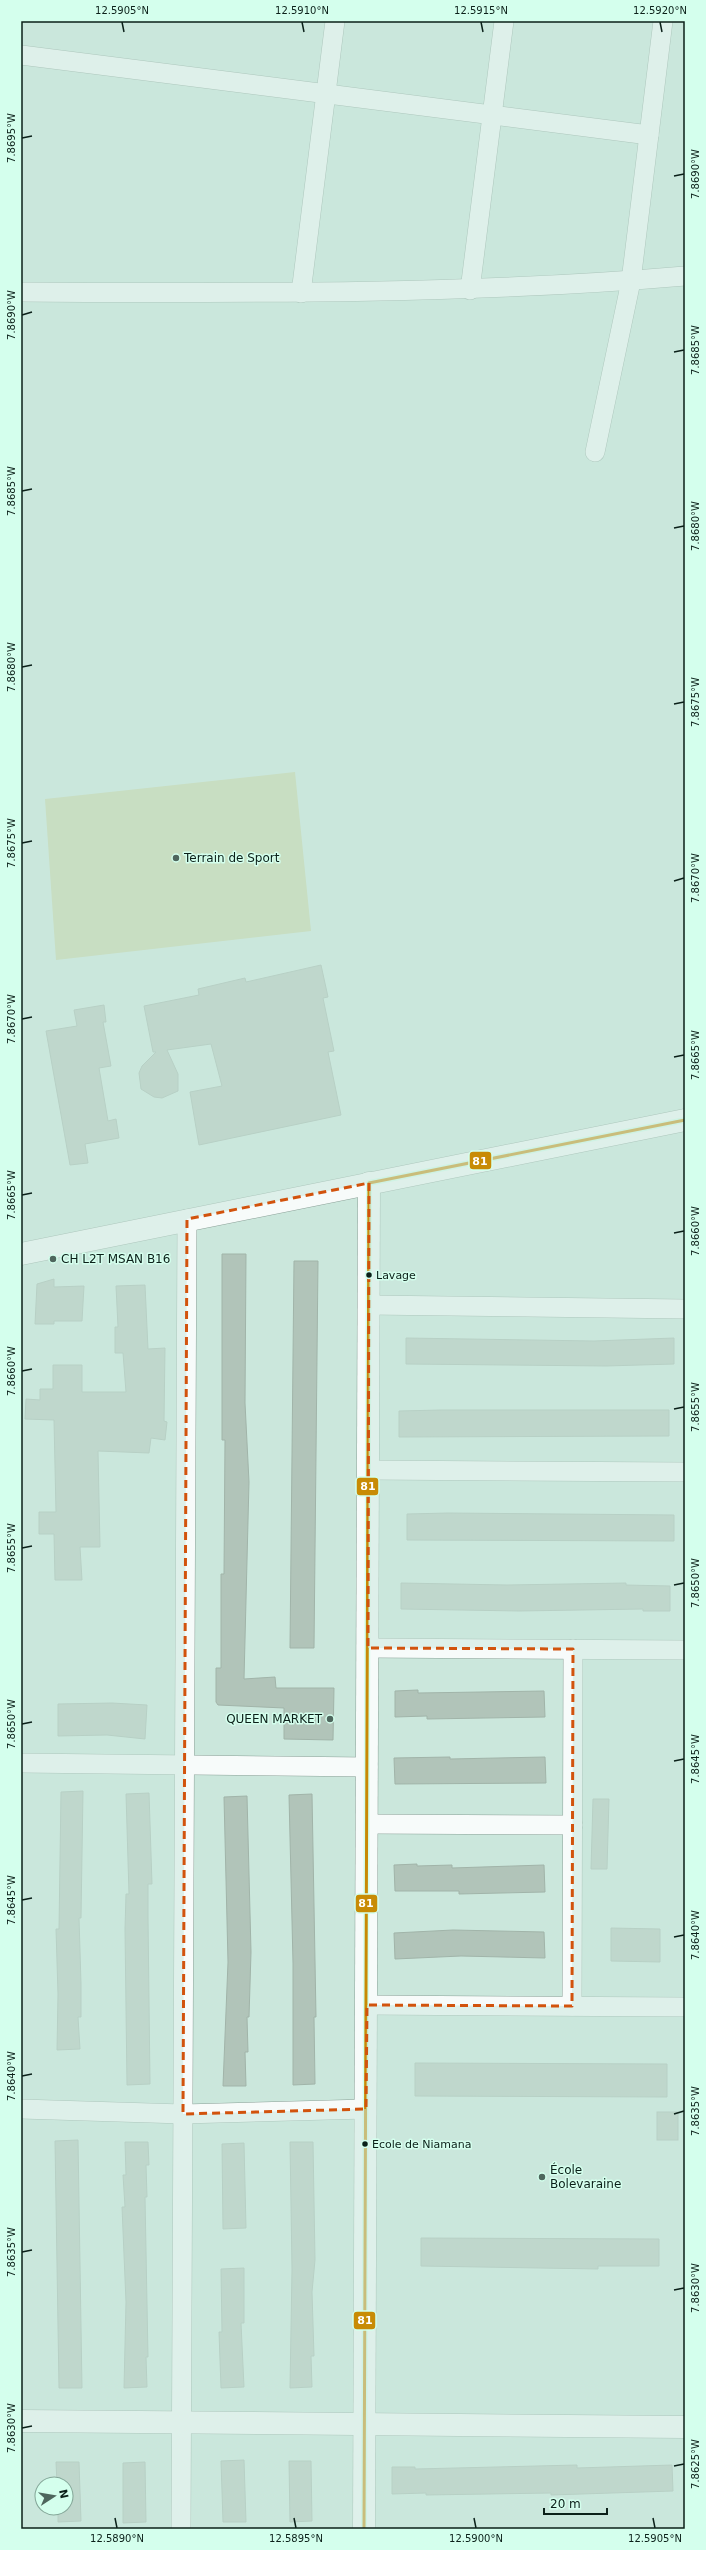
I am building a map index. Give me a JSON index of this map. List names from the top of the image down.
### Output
{
  "places": [
    "Terrain de Sport",
    "CH L2T MSAN B16",
    "Lavage",
    "QUEEN MARKET",
    "Ecole de Niamana",
    "École Bolevaraine"
  ],
  "lines": ["transit line 81"],
  "scale_bar": "20 m",
  "north": "right",
  "coordinates": [
    "12.5905°N",
    "12.5910°N",
    "12.5915°N",
    "12.5920°N",
    "7.8695°W",
    "7.8690°W",
    "7.8685°W",
    "7.8680°W",
    "7.8675°W",
    "7.8670°W",
    "7.8665°W",
    "7.8660°W",
    "7.8655°W",
    "7.8650°W",
    "7.8645°W",
    "7.8640°W",
    "7.8635°W",
    "7.8630°W",
    "7.8625°W",
    "12.5890°N",
    "12.5895°N",
    "12.5900°N"
  ]
}
